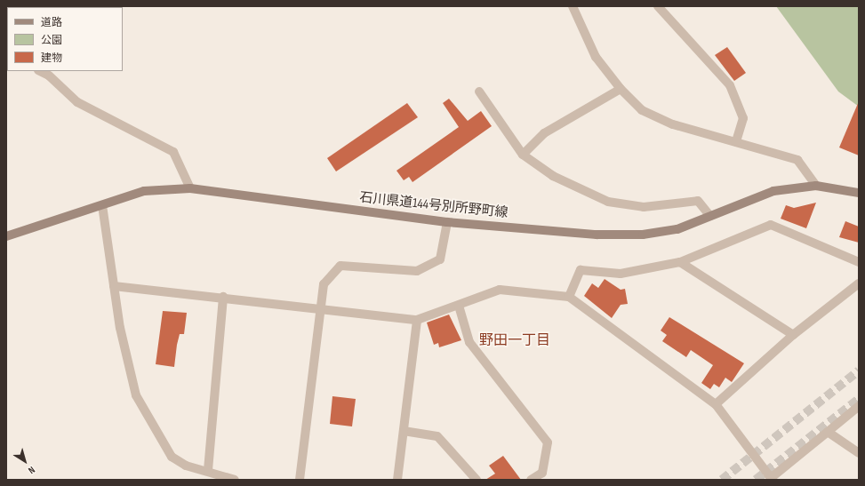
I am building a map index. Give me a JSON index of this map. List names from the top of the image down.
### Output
{
  "streets": {
    "main road": ["石川県道144号別所野町線"]
  },
  "districts": ["野田一丁目"],
  "legend": ["道路", "公園", "建物"],
  "north": "bottom right"
}
